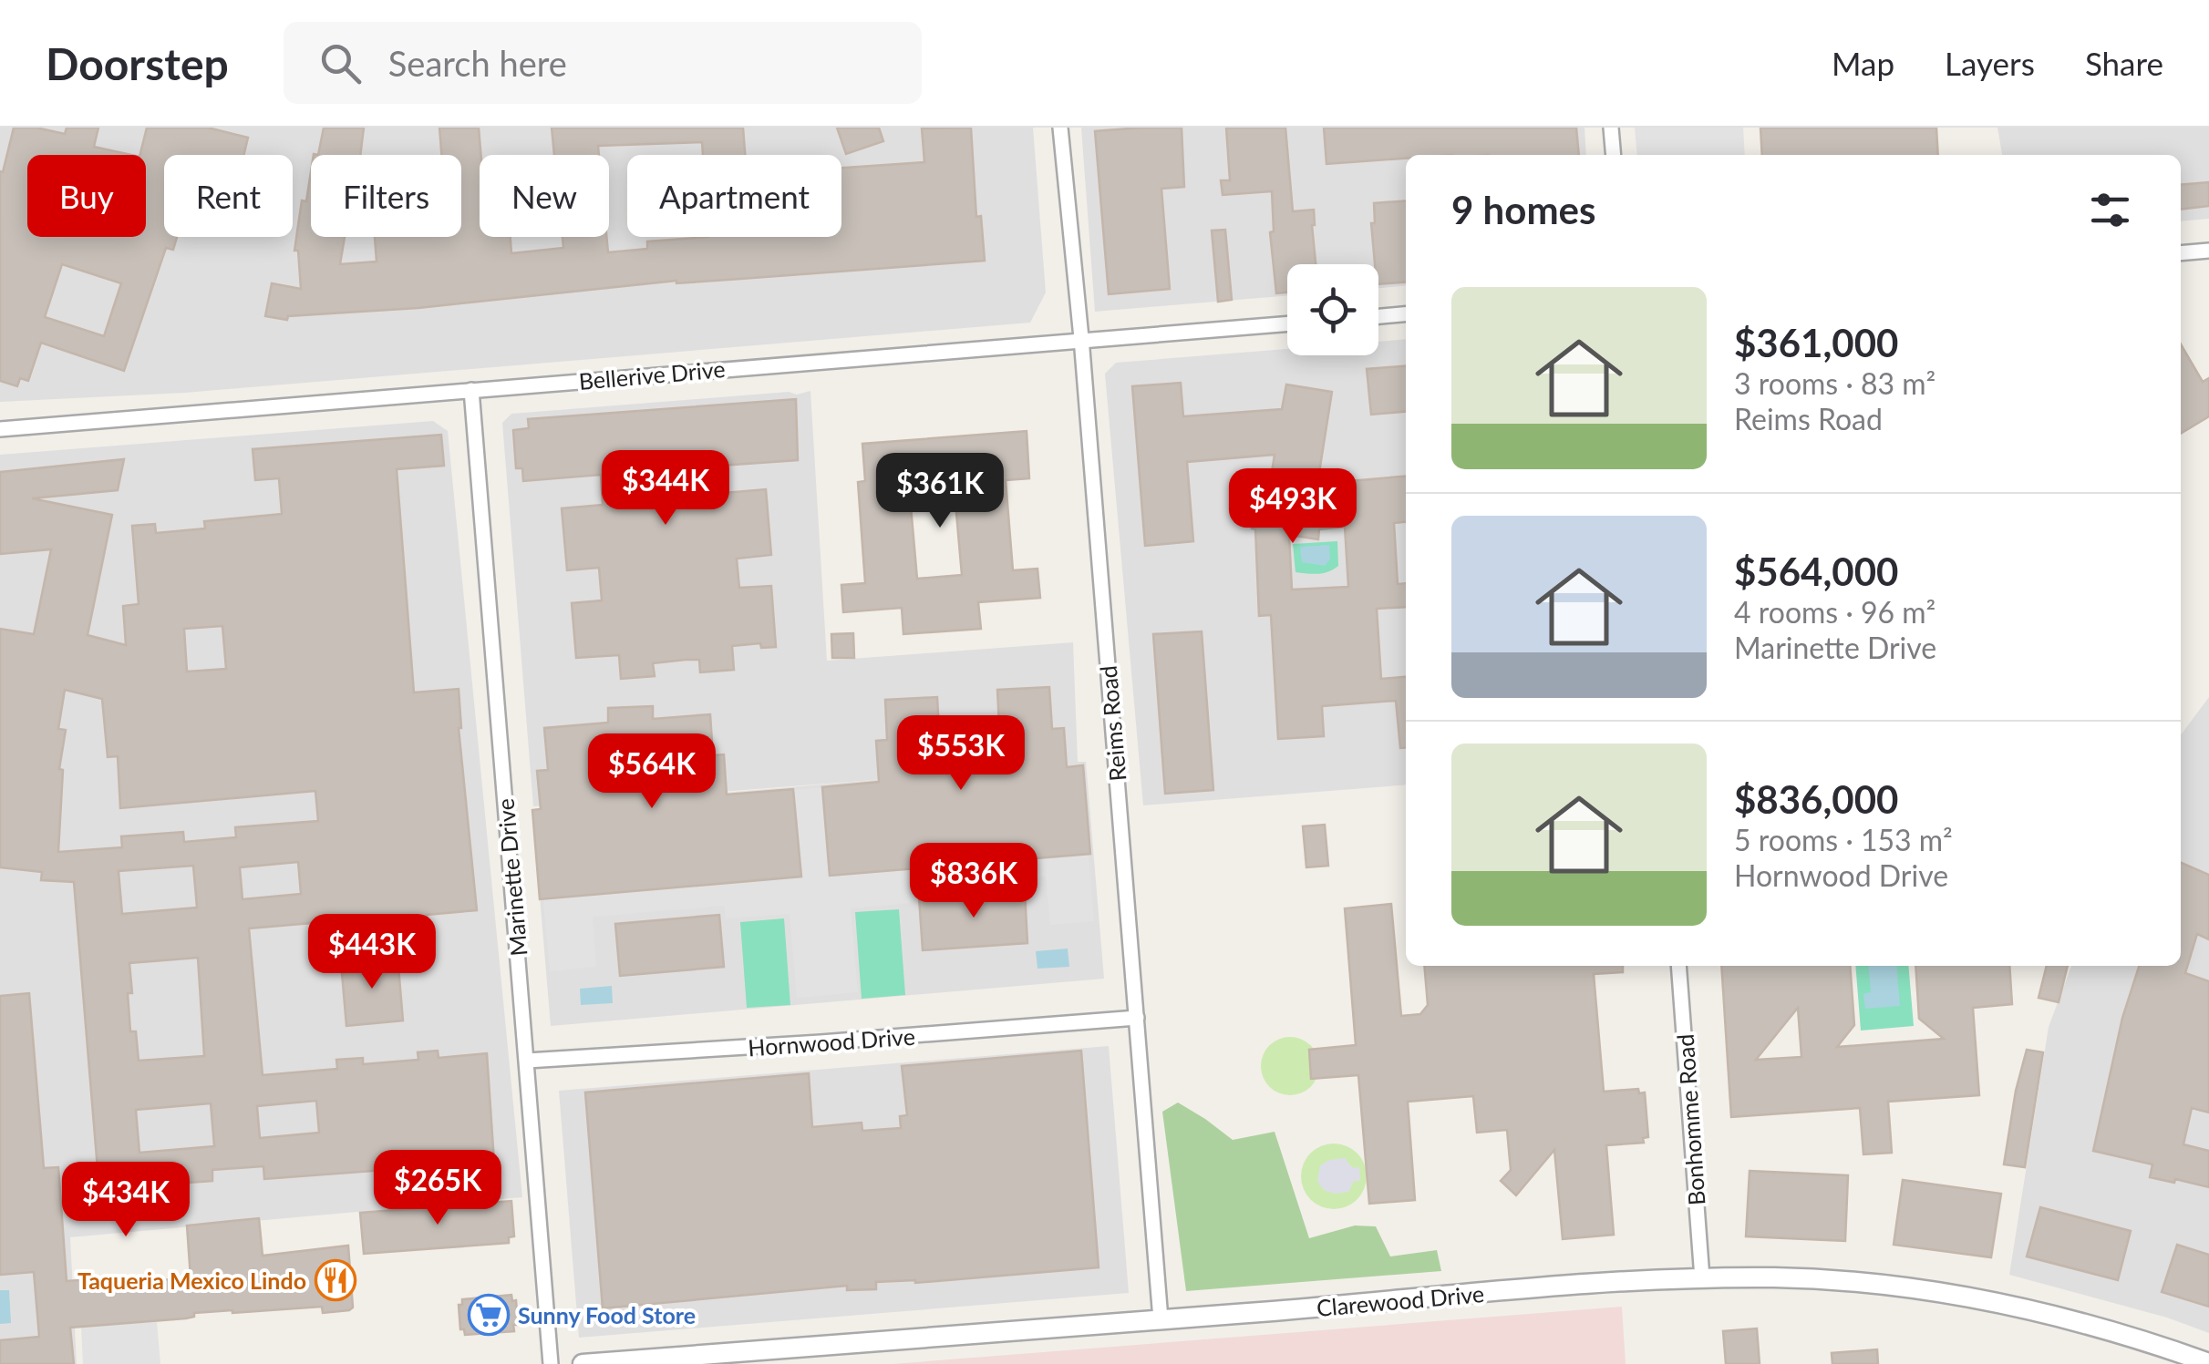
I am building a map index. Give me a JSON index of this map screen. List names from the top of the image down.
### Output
{
  "streets": {
    "street": [
      "Bellerive Drive",
      "Reims Road",
      "Marinette Drive",
      "Hornwood Drive",
      "Bonhomme Road",
      "Clarewood Drive"
    ]
  },
  "crossings": [
    ["Bellerive Drive", "Reims Road"],
    ["Bellerive Drive", "Marinette Drive"],
    ["Reims Road", "Hornwood Drive"],
    ["Reims Road", "Clarewood Drive"],
    ["Marinette Drive", "Hornwood Drive"],
    ["Bonhomme Road", "Clarewood Drive"]
  ],
  "places": {
    "restaurant": ["Taqueria Mexico Lindo"],
    "supermarket": ["Sunny Food Store"]
  },
  "page": {
    "header": "Doorstep",
    "search": "Search here",
    "nav": ["Map", "Layers", "Share"],
    "chip": [
      "Buy",
      "Rent",
      "Filters",
      "New",
      "Apartment"
    ],
    "heading": "9 homes",
    "list": [
      {
        "name": "$361,000",
        "note": "3 rooms · 83 m² · Reims Road"
      },
      {
        "name": "$564,000",
        "note": "4 rooms · 96 m² · Marinette Drive"
      },
      {
        "name": "$836,000",
        "note": "5 rooms · 153 m² · Hornwood Drive"
      }
    ],
    "price": [
      "$344K",
      "$361K",
      "$493K",
      "$553K",
      "$564K",
      "$836K",
      "$443K",
      "$265K",
      "$434K"
    ]
  }
}
